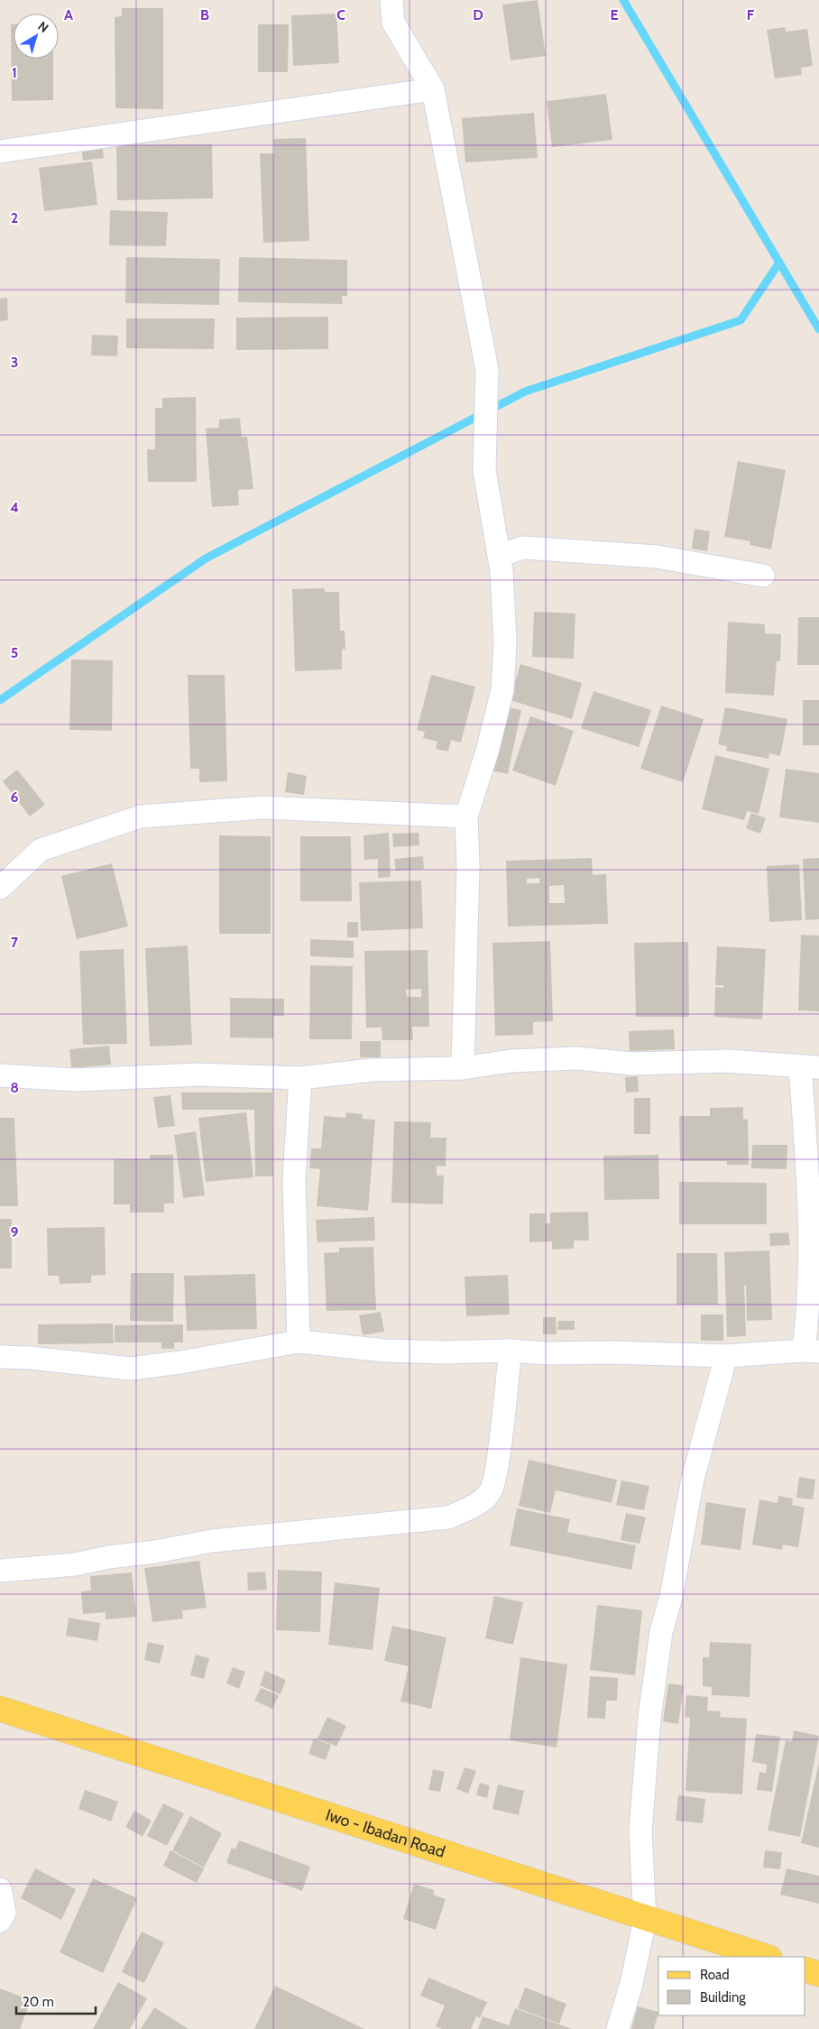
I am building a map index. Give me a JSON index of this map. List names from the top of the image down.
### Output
{
  "streets": {
    "main road": ["Iwo - Ibadan Road"]
  },
  "legend": ["Road", "Building"],
  "scale_bar": "20 m",
  "north": "top right",
  "grid": {
    "columns": [
      "A",
      "B",
      "C",
      "D",
      "E",
      "F"
    ],
    "rows": [
      "1",
      "2",
      "3",
      "4",
      "5",
      "6",
      "7",
      "8",
      "9"
    ]
  }
}
